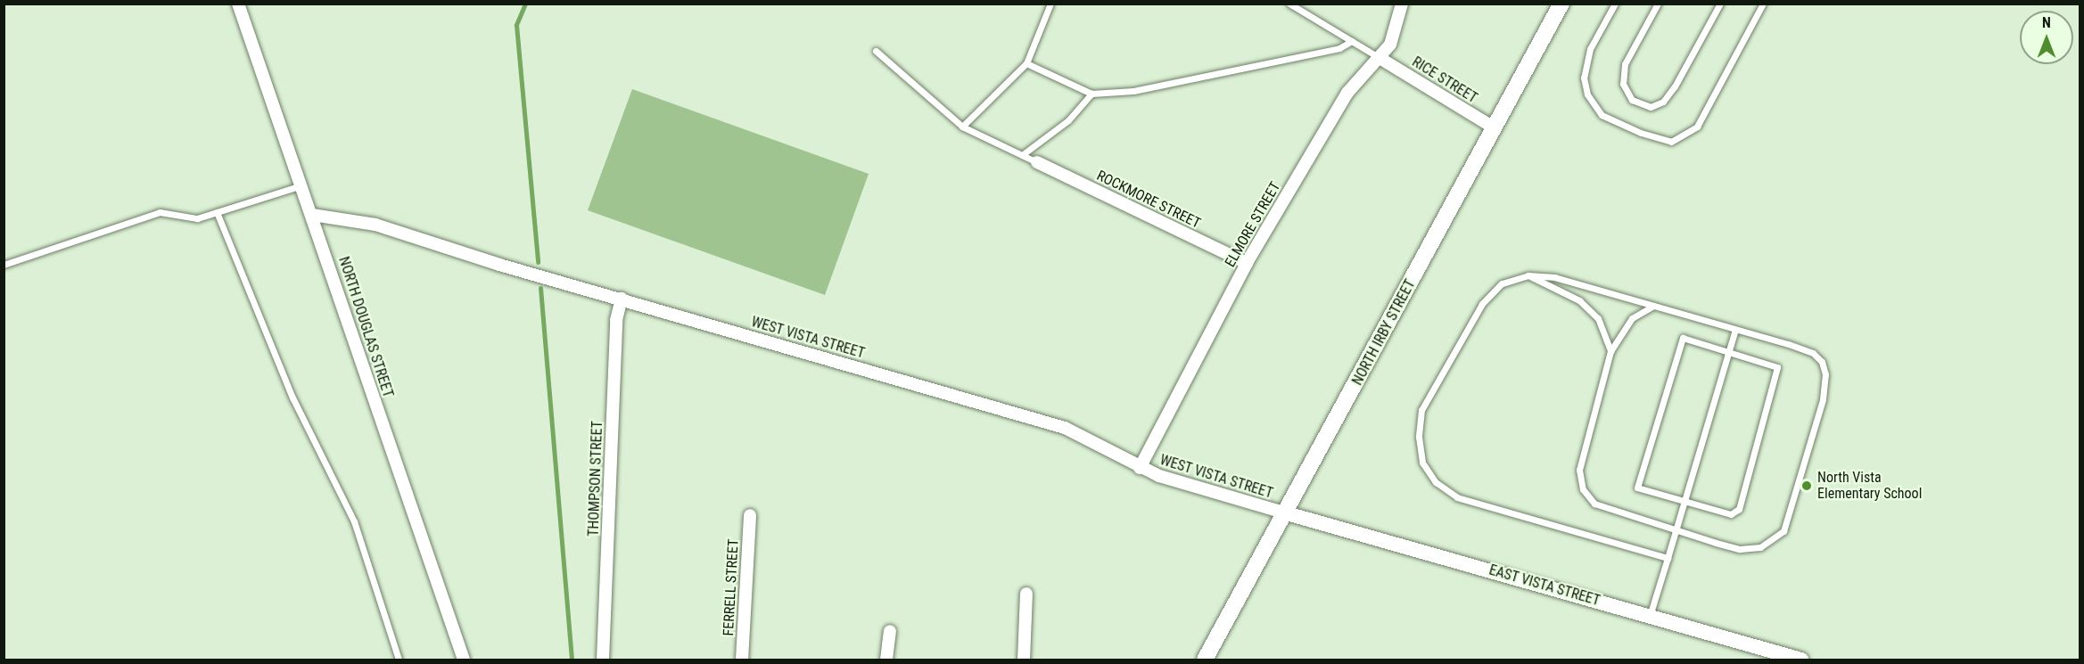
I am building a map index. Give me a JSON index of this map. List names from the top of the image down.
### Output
{
  "streets": {
    "main road": ["NORTH IRBY STREET"],
    "street": [
      "RICE STREET",
      "ROCKMORE STREET",
      "ELMORE STREET",
      "NORTH DOUGLAS STREET",
      "WEST VISTA STREET",
      "THOMPSON STREET",
      "EAST VISTA STREET",
      "FERRELL STREET"
    ]
  },
  "crossings": [
    ["RICE STREET", "ELMORE STREET"],
    ["RICE STREET", "NORTH IRBY STREET"],
    ["ROCKMORE STREET", "ELMORE STREET"],
    ["ELMORE STREET", "WEST VISTA STREET"],
    ["NORTH DOUGLAS STREET", "WEST VISTA STREET"],
    ["NORTH IRBY STREET", "WEST VISTA STREET"],
    ["NORTH IRBY STREET", "EAST VISTA STREET"],
    ["WEST VISTA STREET", "THOMPSON STREET"],
    ["WEST VISTA STREET", "EAST VISTA STREET"]
  ],
  "places": ["North Vista Elementary School"],
  "north": "top"
}
